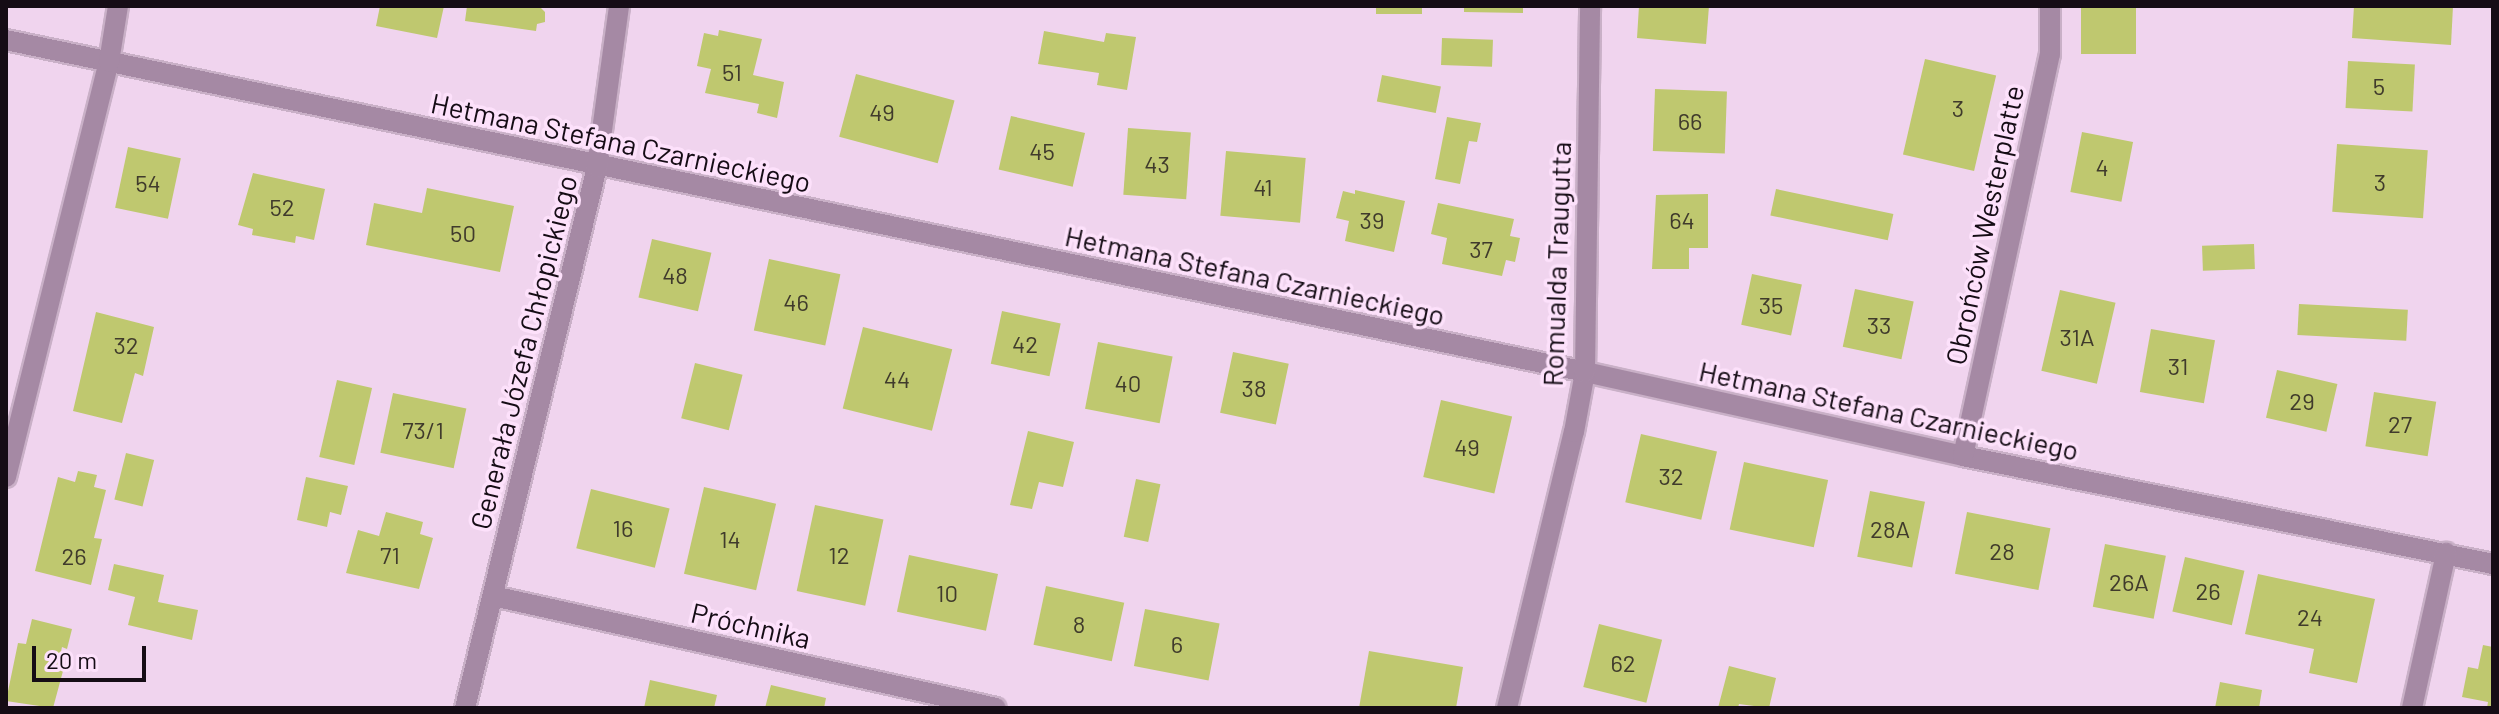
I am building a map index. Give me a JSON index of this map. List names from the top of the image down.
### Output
{
  "streets": {
    "street": [
      "Hetmana Stefana Czarnieckiego",
      "Obrońców Westerplatte",
      "Romualda Traugutta",
      "Generała Józefa Chłopickiego",
      "Próchnika"
    ]
  },
  "crossings": [
    ["Hetmana Stefana Czarnieckiego", "Obrońców Westerplatte"],
    ["Hetmana Stefana Czarnieckiego", "Romualda Traugutta"],
    ["Hetmana Stefana Czarnieckiego", "Generała Józefa Chłopickiego"],
    ["Generała Józefa Chłopickiego", "Próchnika"]
  ],
  "house_numbers": [
    "51",
    "5",
    "3",
    "49",
    "66",
    "45",
    "43",
    "4",
    "3",
    "54",
    "41",
    "52",
    "39",
    "64",
    "50",
    "37",
    "48",
    "46",
    "35",
    "33",
    "31A",
    "42",
    "32",
    "31",
    "44",
    "40",
    "38",
    "29",
    "27",
    "73/1",
    "49",
    "32",
    "16",
    "28A",
    "14",
    "28",
    "71",
    "12",
    "26",
    "26A",
    "26",
    "10",
    "24",
    "8",
    "6",
    "62"
  ],
  "scale_bar": "20 m"
}
